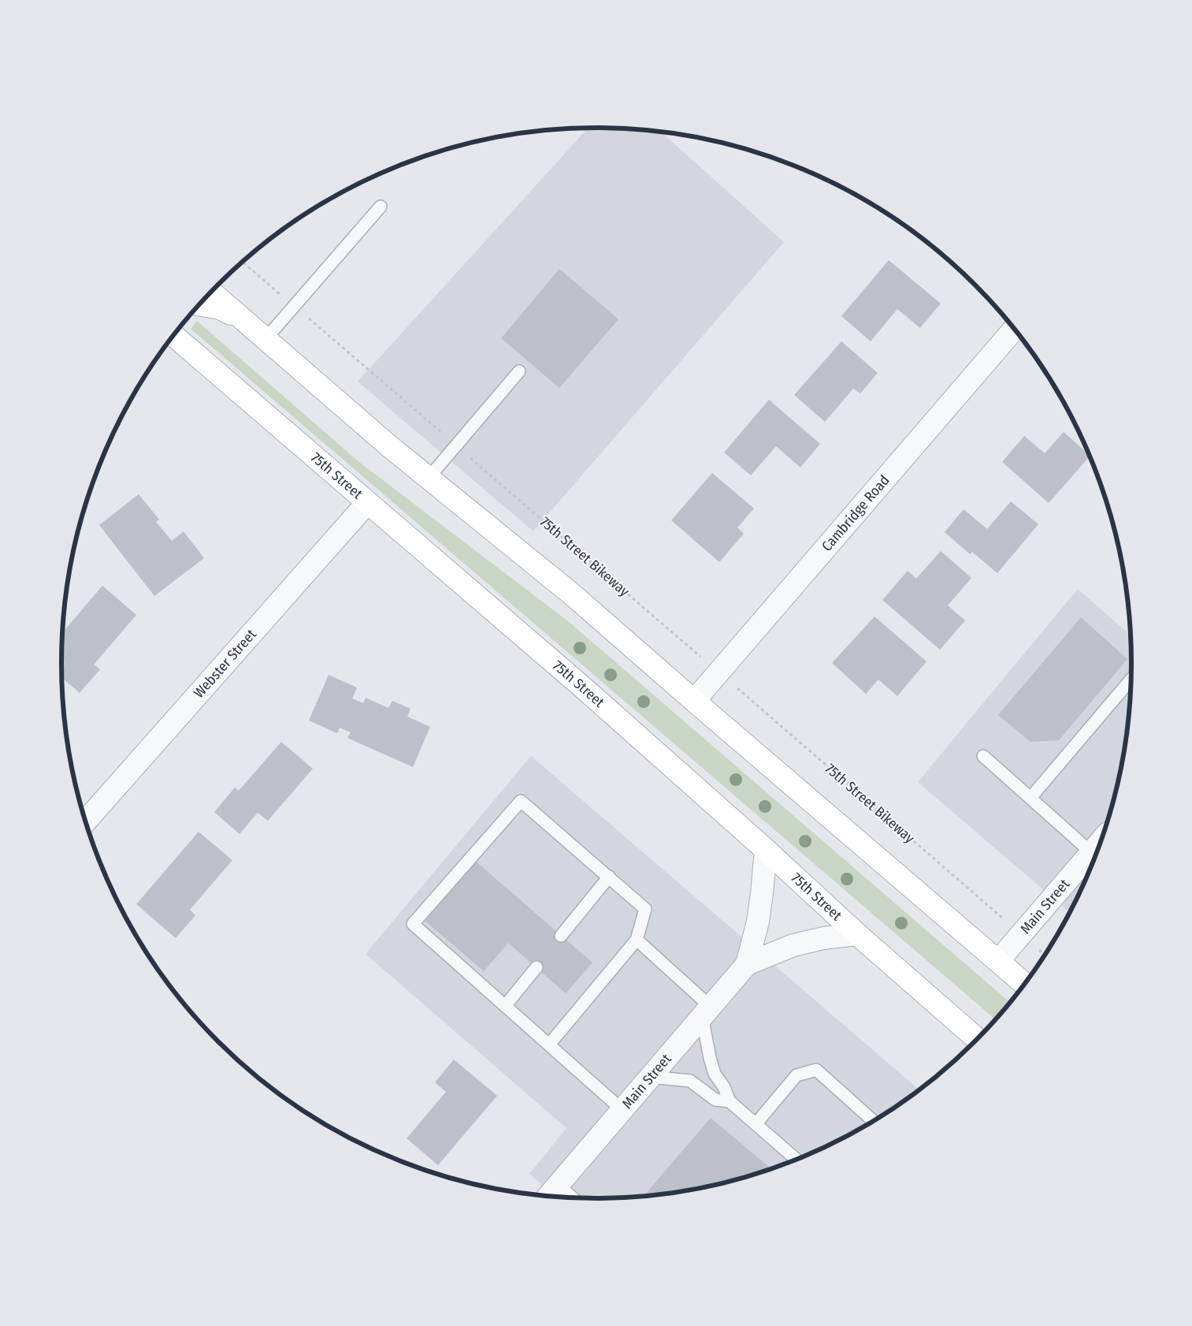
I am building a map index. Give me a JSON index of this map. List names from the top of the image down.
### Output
{
  "streets": {
    "main road": ["75th Street"],
    "street": ["Cambridge Road", "Webster Street", "Main Street"],
    "path": ["75th Street Bikeway"]
  },
  "crossings": [
    ["75th Street", "Webster Street"],
    ["75th Street", "Main Street"]
  ]
}
